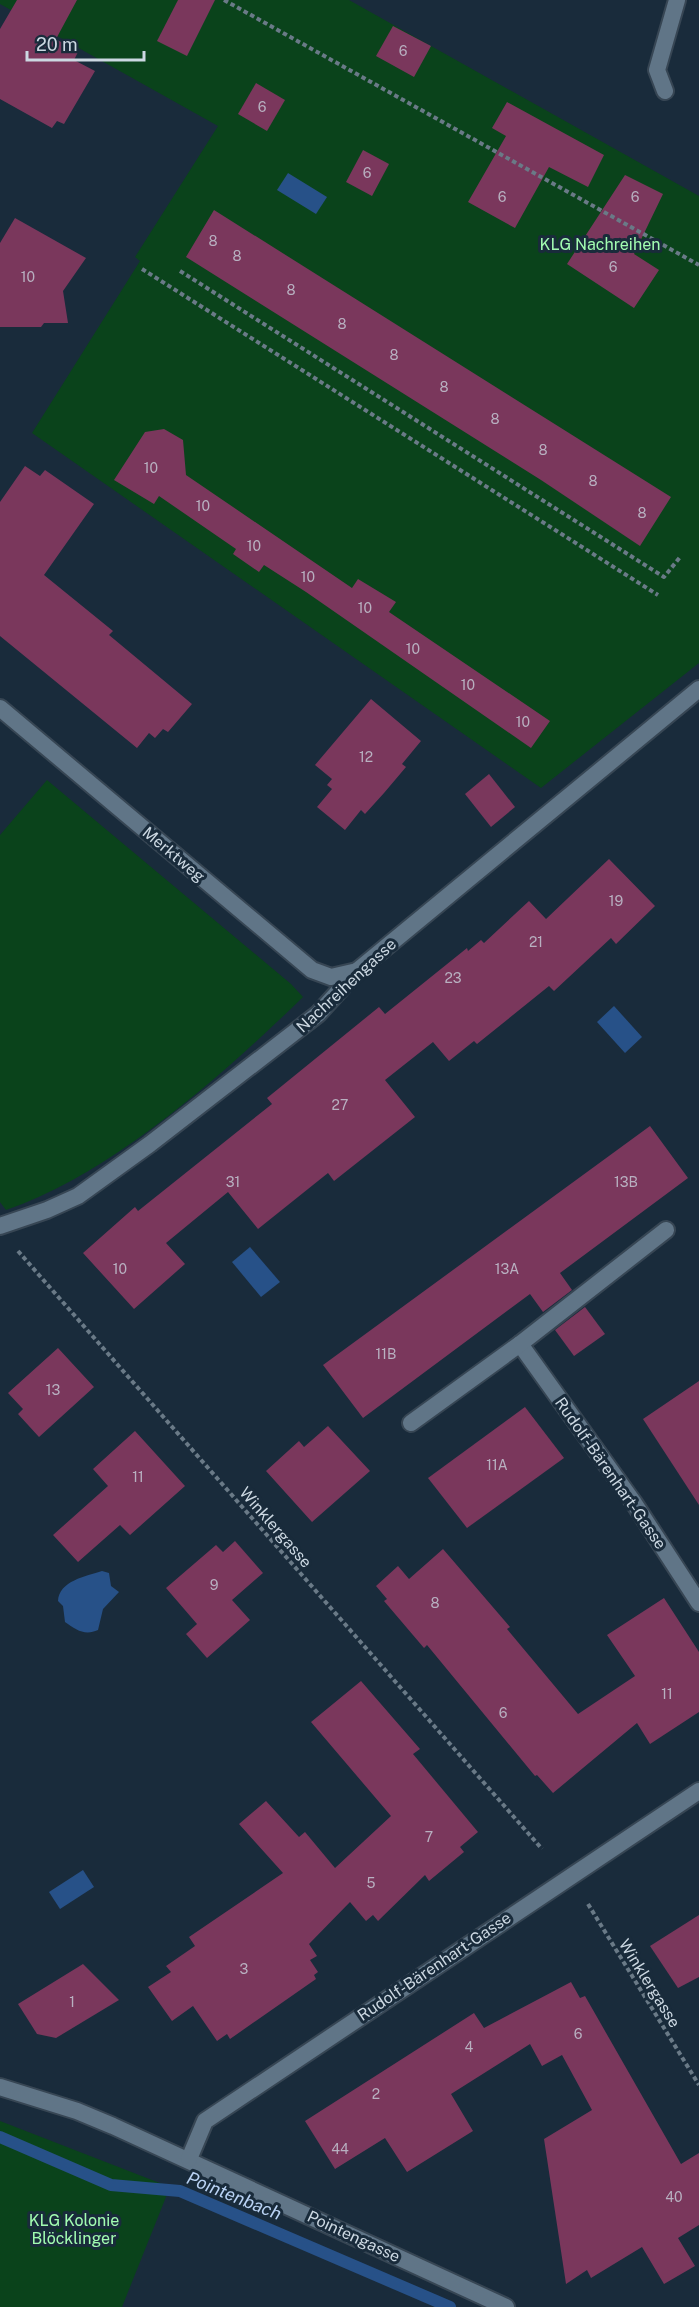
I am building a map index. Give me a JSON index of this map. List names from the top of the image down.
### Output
{
  "streets": {
    "street": [
      "Merktweg",
      "Nachreihengasse",
      "Rudolf-Bärenhart-Gasse",
      "Pointengasse"
    ],
    "path": ["Winklergasse"]
  },
  "crossings": [
    ["Merktweg", "Nachreihengasse"],
    ["Rudolf-Bärenhart-Gasse", "Pointengasse"]
  ],
  "water": ["Pointenbach"],
  "parks": ["KLG Nachreihen", "KLG Kolonie Blöcklinger"],
  "house_numbers": [
    "6",
    "6",
    "6",
    "6",
    "6",
    "8",
    "8",
    "6",
    "10",
    "8",
    "8",
    "8",
    "8",
    "8",
    "8",
    "10",
    "8",
    "10",
    "8",
    "10",
    "10",
    "10",
    "10",
    "10",
    "10",
    "12",
    "19",
    "21",
    "23",
    "27",
    "31",
    "13B",
    "10",
    "13A",
    "11B",
    "13",
    "11A",
    "11",
    "9",
    "8",
    "11",
    "6",
    "7",
    "5",
    "3",
    "1",
    "6",
    "4",
    "2",
    "44",
    "40"
  ],
  "scale_bar": "20 m"
}
